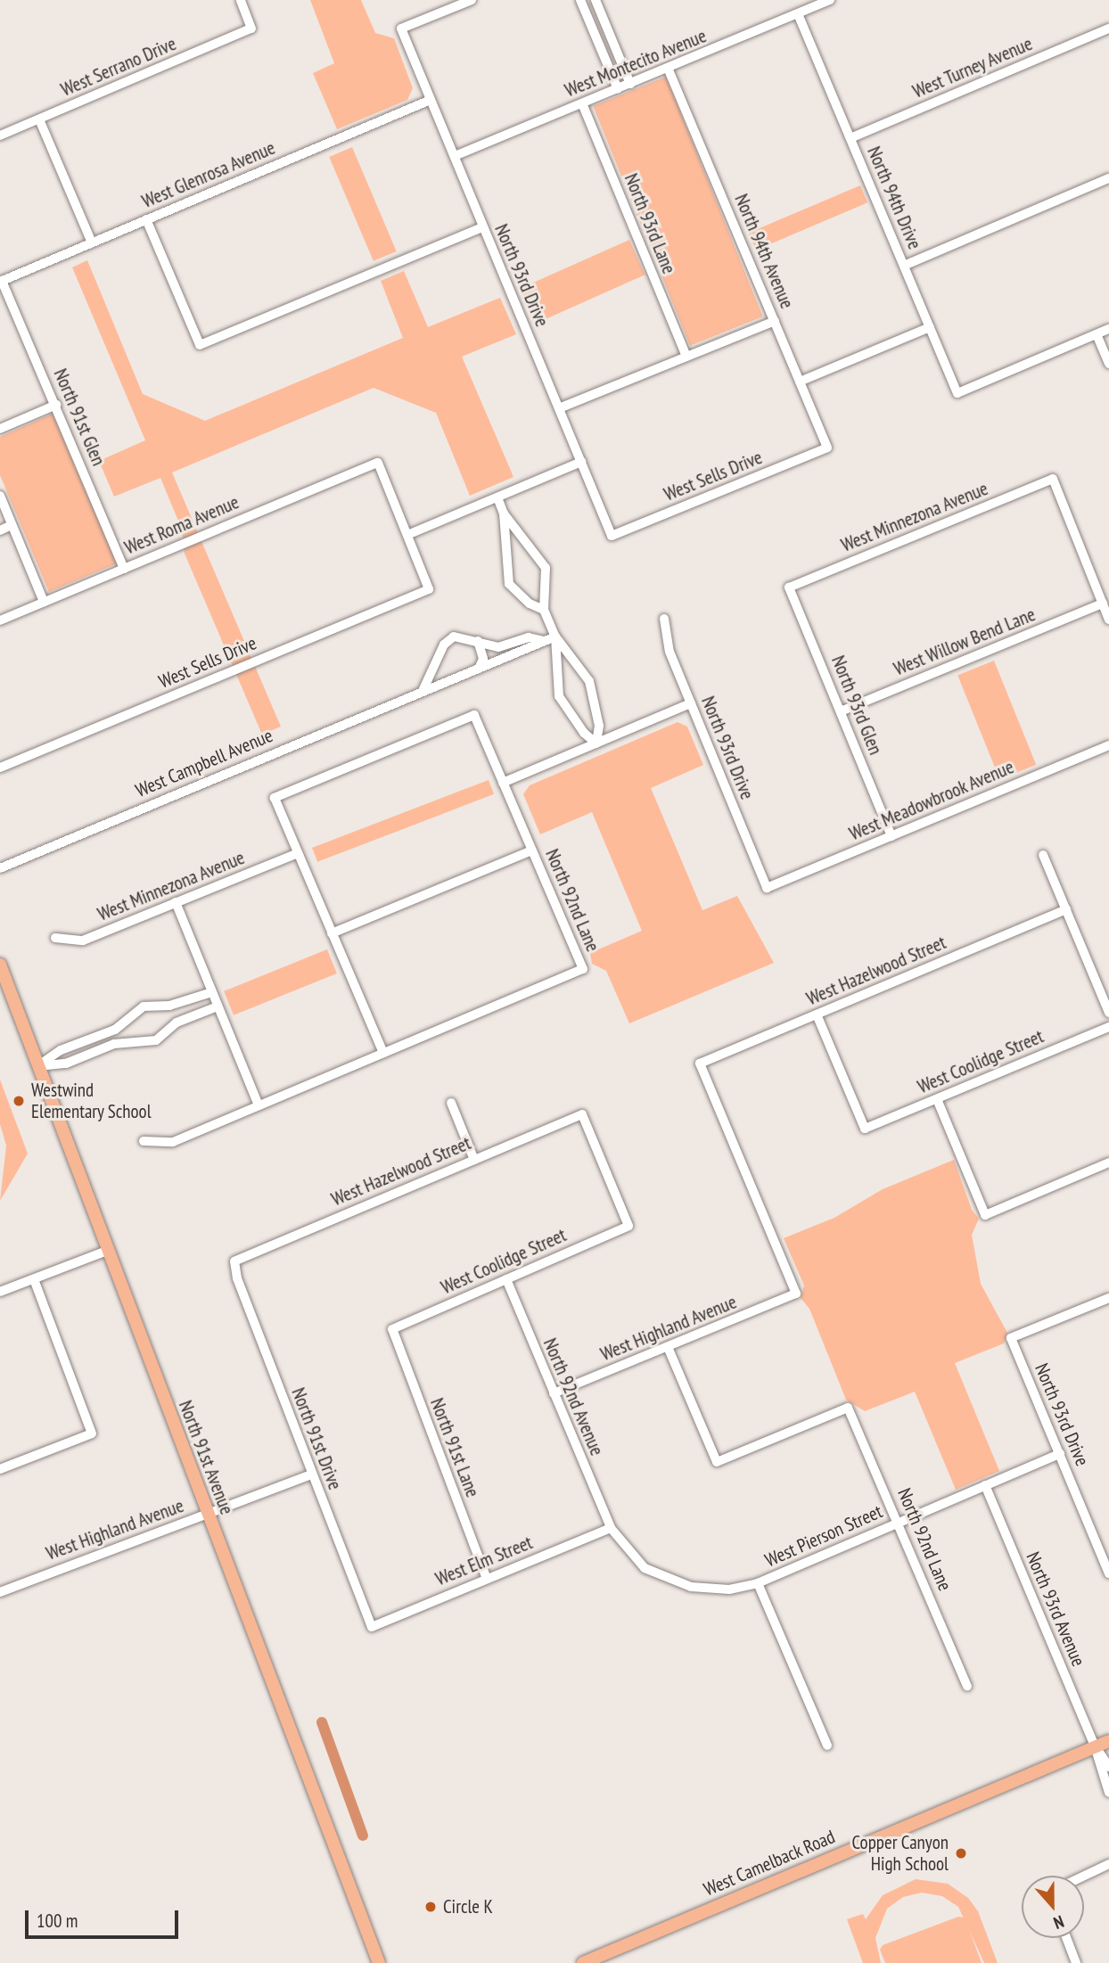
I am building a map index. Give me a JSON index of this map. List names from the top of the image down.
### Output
{
  "streets": {
    "main road": ["North 91st Avenue", "West Camelback Road"],
    "street": [
      "West Montecito Avenue",
      "West Serrano Drive",
      "West Turney Avenue",
      "West Glenrosa Avenue",
      "North 94th Drive",
      "North 93rd Lane",
      "North 94th Avenue",
      "North 93rd Drive",
      "North 91st Glen",
      "West Sells Drive",
      "West Minnezona Avenue",
      "West Roma Avenue",
      "West Willow Bend Lane",
      "North 93rd Glen",
      "West Campbell Avenue",
      "West Meadowbrook Avenue",
      "North 92nd Lane",
      "West Hazelwood Street",
      "West Coolidge Street",
      "West Highland Avenue",
      "North 92nd Avenue",
      "North 91st Drive",
      "North 91st Lane",
      "West Pierson Street",
      "West Elm Street",
      "North 93rd Avenue"
    ]
  },
  "crossings": [
    ["West Montecito Avenue", "North 94th Drive"],
    ["West Montecito Avenue", "North 93rd Lane"],
    ["West Montecito Avenue", "North 94th Avenue"],
    ["West Montecito Avenue", "North 93rd Drive"],
    ["West Turney Avenue", "North 94th Drive"],
    ["West Glenrosa Avenue", "North 93rd Drive"],
    ["West Glenrosa Avenue", "North 91st Glen"],
    ["North 94th Avenue", "West Sells Drive"],
    ["North 93rd Drive", "West Sells Drive"],
    ["North 93rd Drive", "West Meadowbrook Avenue"],
    ["North 93rd Drive", "West Pierson Street"],
    ["North 91st Glen", "West Roma Avenue"],
    ["West Sells Drive", "West Roma Avenue"],
    ["West Minnezona Avenue", "West Willow Bend Lane"],
    ["West Minnezona Avenue", "North 93rd Glen"],
    ["West Minnezona Avenue", "North 92nd Lane"],
    ["West Willow Bend Lane", "North 93rd Glen"],
    ["North 93rd Glen", "West Meadowbrook Avenue"],
    ["North 92nd Lane", "West Highland Avenue"],
    ["North 92nd Lane", "West Pierson Street"],
    ["West Hazelwood Street", "West Coolidge Street"],
    ["West Hazelwood Street", "West Highland Avenue"],
    ["West Hazelwood Street", "North 91st Drive"],
    ["West Coolidge Street", "North 92nd Avenue"],
    ["West Coolidge Street", "North 91st Lane"],
    ["West Highland Avenue", "North 92nd Avenue"],
    ["West Highland Avenue", "North 91st Drive"],
    ["West Highland Avenue", "North 91st Avenue"],
    ["North 92nd Avenue", "West Pierson Street"],
    ["North 92nd Avenue", "West Elm Street"],
    ["North 91st Drive", "West Elm Street"],
    ["North 91st Lane", "West Elm Street"],
    ["West Pierson Street", "West Elm Street"],
    ["West Pierson Street", "North 93rd Avenue"],
    ["North 93rd Avenue", "West Camelback Road"]
  ],
  "places": ["Westwind Elementary School", "Copper Canyon High School", "Circle K"],
  "scale_bar": "100 m",
  "north": "bottom"
}
